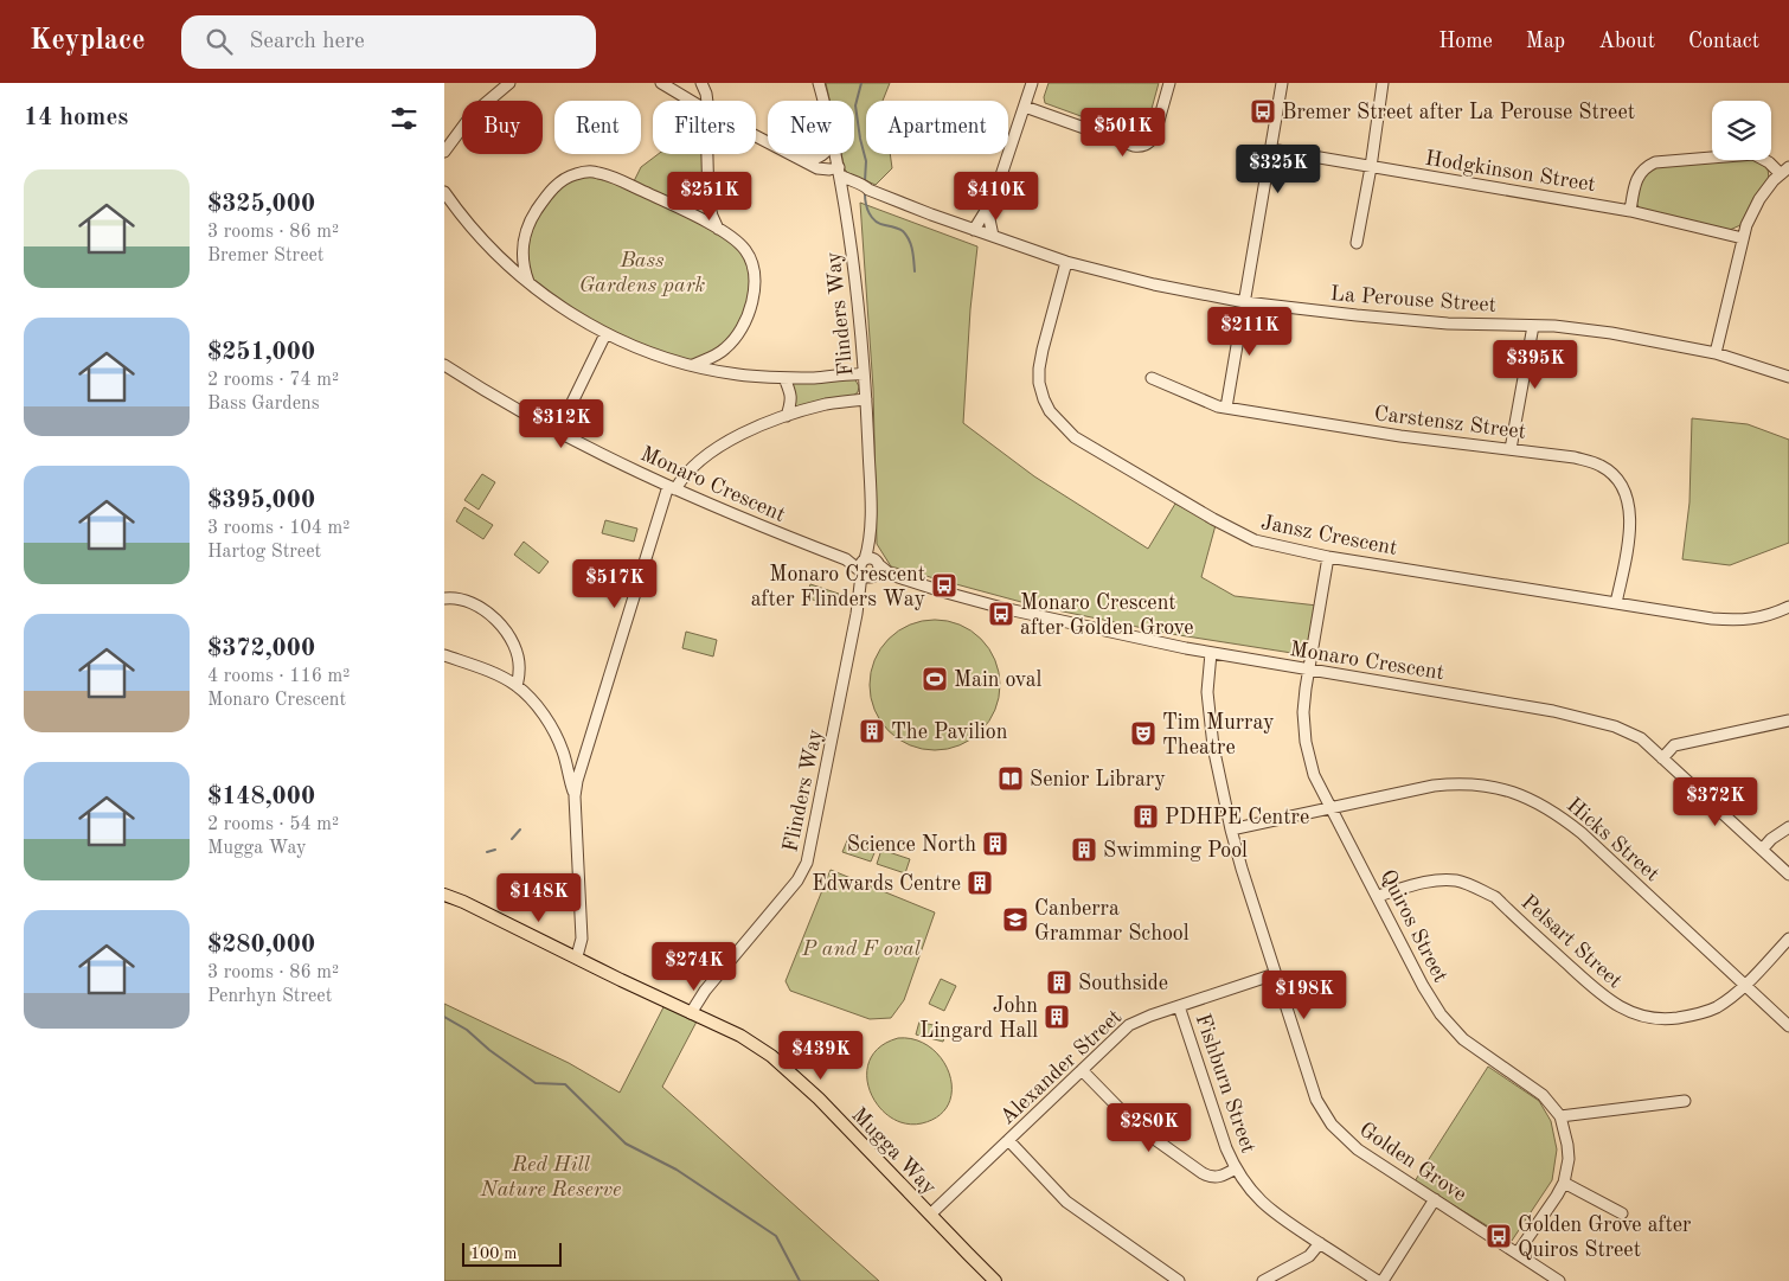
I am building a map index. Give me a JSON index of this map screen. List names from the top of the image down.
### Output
{
  "streets": {
    "main road": ["Mugga Way"],
    "street": [
      "Hodgkinson Street",
      "La Perouse Street",
      "Flinders Way",
      "Carstensz Street",
      "Monaro Crescent",
      "Jansz Crescent",
      "Hicks Street",
      "Quiros Street",
      "Pelsart Street",
      "Alexander Street",
      "Fishburn Street",
      "Golden Grove"
    ]
  },
  "crossings": [
    ["La Perouse Street", "Flinders Way"],
    ["La Perouse Street", "Jansz Crescent"],
    ["Flinders Way", "Monaro Crescent"],
    ["Flinders Way", "Mugga Way"],
    ["Carstensz Street", "Jansz Crescent"],
    ["Monaro Crescent", "Quiros Street"],
    ["Monaro Crescent", "Golden Grove"],
    ["Jansz Crescent", "Quiros Street"],
    ["Hicks Street", "Quiros Street"],
    ["Hicks Street", "Pelsart Street"],
    ["Hicks Street", "Golden Grove"],
    ["Quiros Street", "Pelsart Street"],
    ["Quiros Street", "Golden Grove"],
    ["Alexander Street", "Fishburn Street"],
    ["Alexander Street", "Mugga Way"],
    ["Alexander Street", "Golden Grove"]
  ],
  "parks": ["Bass Gardens park", "P and F oval", "Red Hill Nature Reserve"],
  "places": {
    "bus stop": [
      "Bremer Street after La Perouse Street",
      "Monaro Crescent after Flinders Way",
      "Monaro Crescent after Golden Grove",
      "Golden Grove after Quiros Street"
    ],
    "sports": ["Main oval"],
    "building": [
      "The Pavilion",
      "PDHPE Centre",
      "Science North",
      "Swimming Pool",
      "Edwards Centre",
      "Southside",
      "John Lingard Hall"
    ],
    "theatre": ["Tim Murray Theatre"],
    "library": ["Senior Library"],
    "school or university": ["Canberra Grammar School"]
  },
  "scale_bar": "100 m",
  "page": {
    "header": "Keyplace",
    "search": "Search here",
    "nav": [
      "Home",
      "Map",
      "About",
      "Contact"
    ],
    "heading": "14 homes",
    "chip": [
      "Buy",
      "Rent",
      "Filters",
      "New",
      "Apartment"
    ],
    "price": [
      "$501K",
      "$325K",
      "$251K",
      "$410K",
      "$211K",
      "$395K",
      "$312K",
      "$517K",
      "$372K",
      "$148K",
      "$274K",
      "$198K",
      "$439K",
      "$280K"
    ],
    "list": [
      {
        "name": "$325,000",
        "note": "3 rooms · 86 m² · Bremer Street"
      },
      {
        "name": "$251,000",
        "note": "2 rooms · 74 m² · Bass Gardens"
      },
      {
        "name": "$395,000",
        "note": "3 rooms · 104 m² · Hartog Street"
      },
      {
        "name": "$372,000",
        "note": "4 rooms · 116 m² · Monaro Crescent"
      },
      {
        "name": "$148,000",
        "note": "2 rooms · 54 m² · Mugga Way"
      },
      {
        "name": "$280,000",
        "note": "3 rooms · 86 m² · Penrhyn Street"
      }
    ],
    "scale": "100 m"
  }
}
